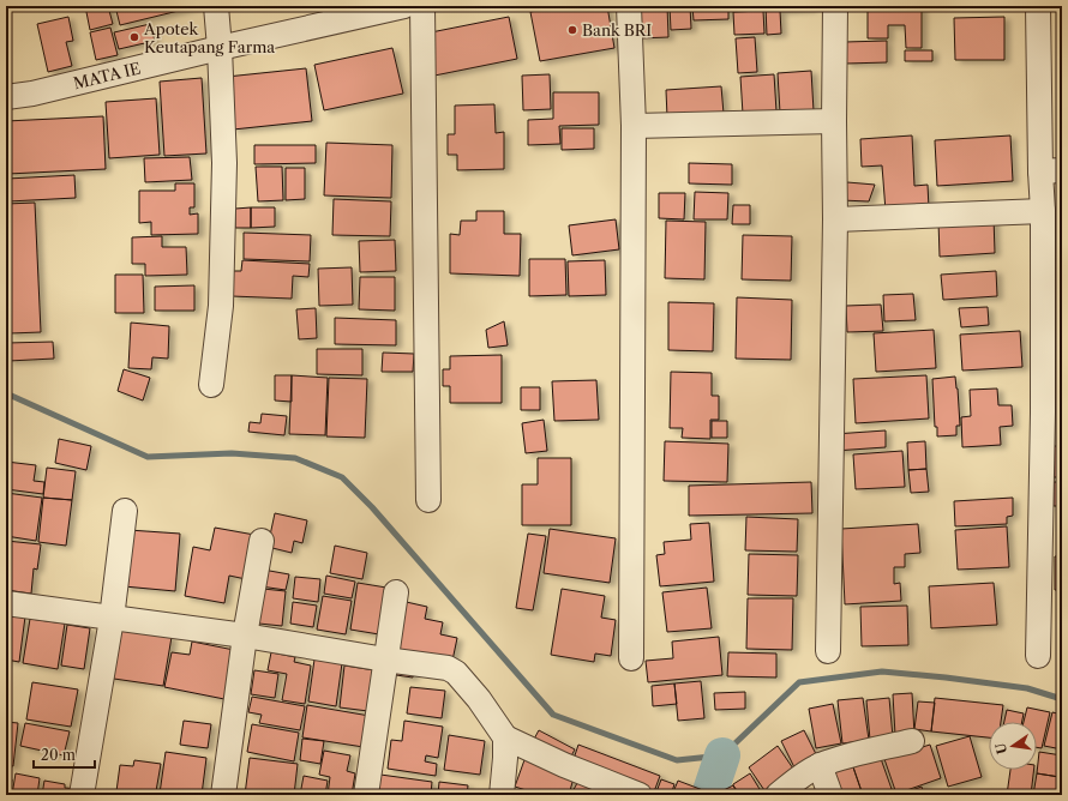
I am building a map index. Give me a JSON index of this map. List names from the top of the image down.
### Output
{
  "streets": {
    "street": ["MATA IE"]
  },
  "places": ["Bank BRI", "Apotek Keutapang Farma"],
  "scale_bar": "20 m",
  "north": "left"
}
